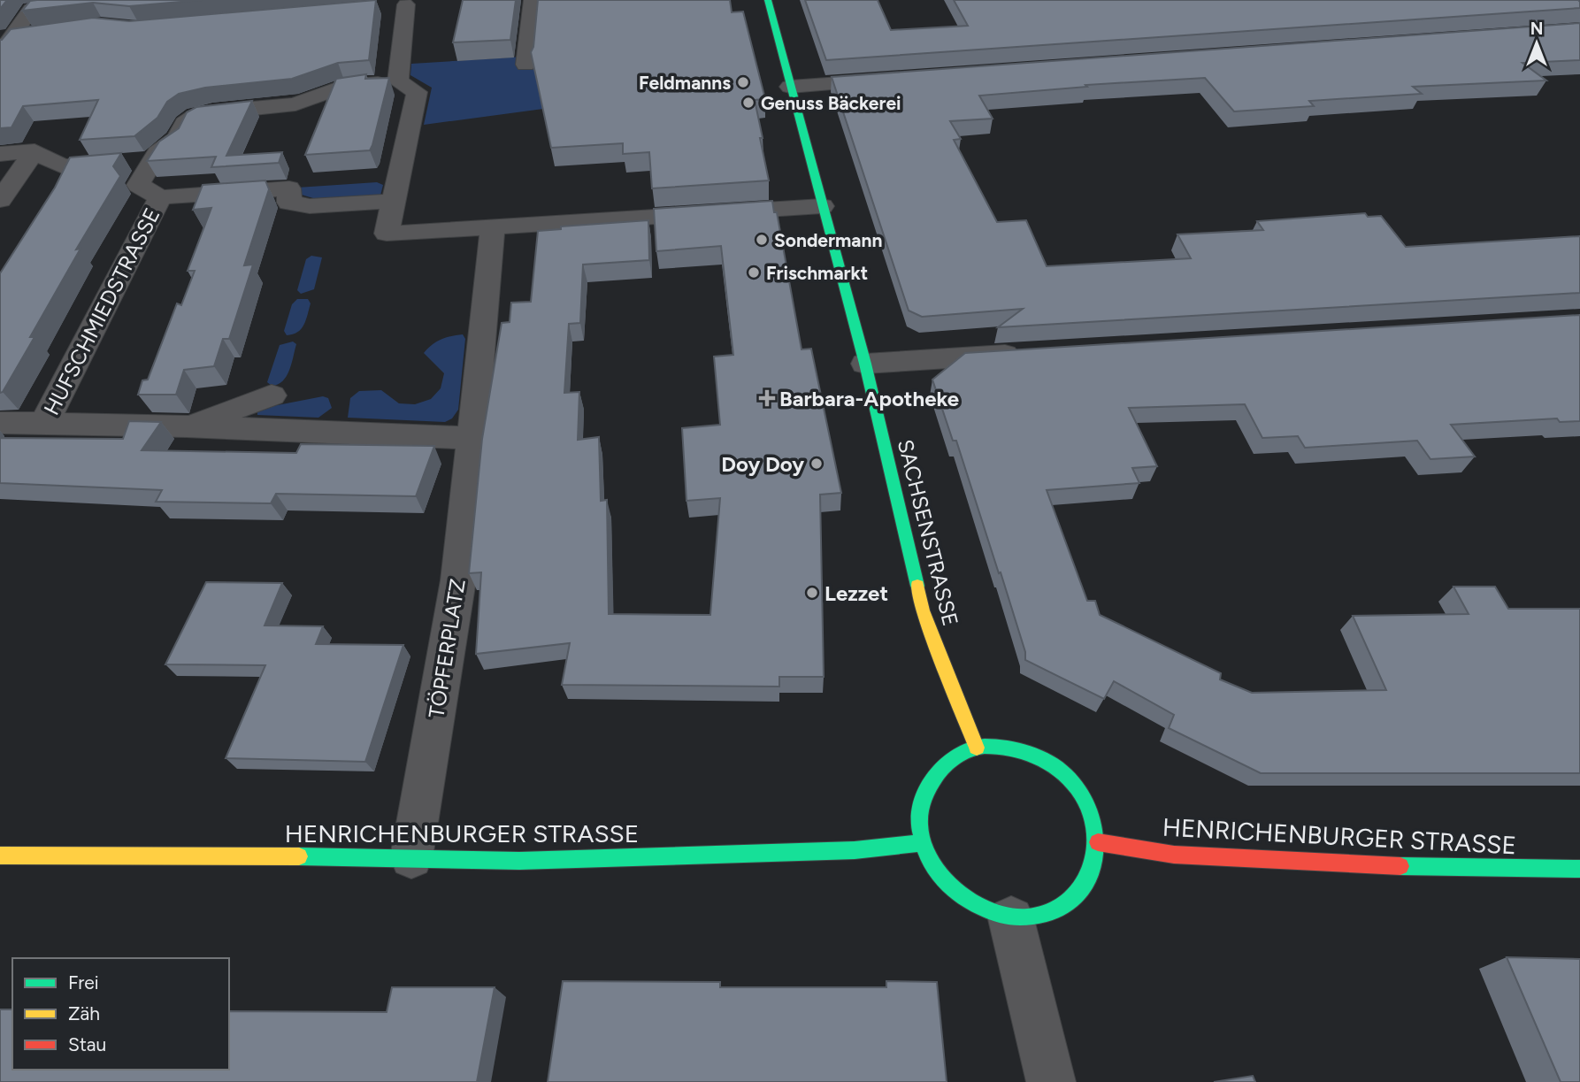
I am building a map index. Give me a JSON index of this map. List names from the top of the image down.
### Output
{
  "streets": {
    "main road": ["SACHSENSTRASSE", "HENRICHENBURGER STRASSE"],
    "street": ["HUFSCHMIEDSTRASSE", "TÖPFERPLATZ"]
  },
  "crossings": [
    ["SACHSENSTRASSE", "HENRICHENBURGER STRASSE"],
    ["TÖPFERPLATZ", "HENRICHENBURGER STRASSE"]
  ],
  "places": {
    "other": [
      "Feldmanns",
      "Genuss Bäckerei",
      "Sondermann",
      "Frischmarkt",
      "Doy Doy",
      "Lezzet"
    ],
    "health": ["Barbara-Apotheke"]
  },
  "legend": ["Frei", "Zäh", "Stau"],
  "north": "top"
}
